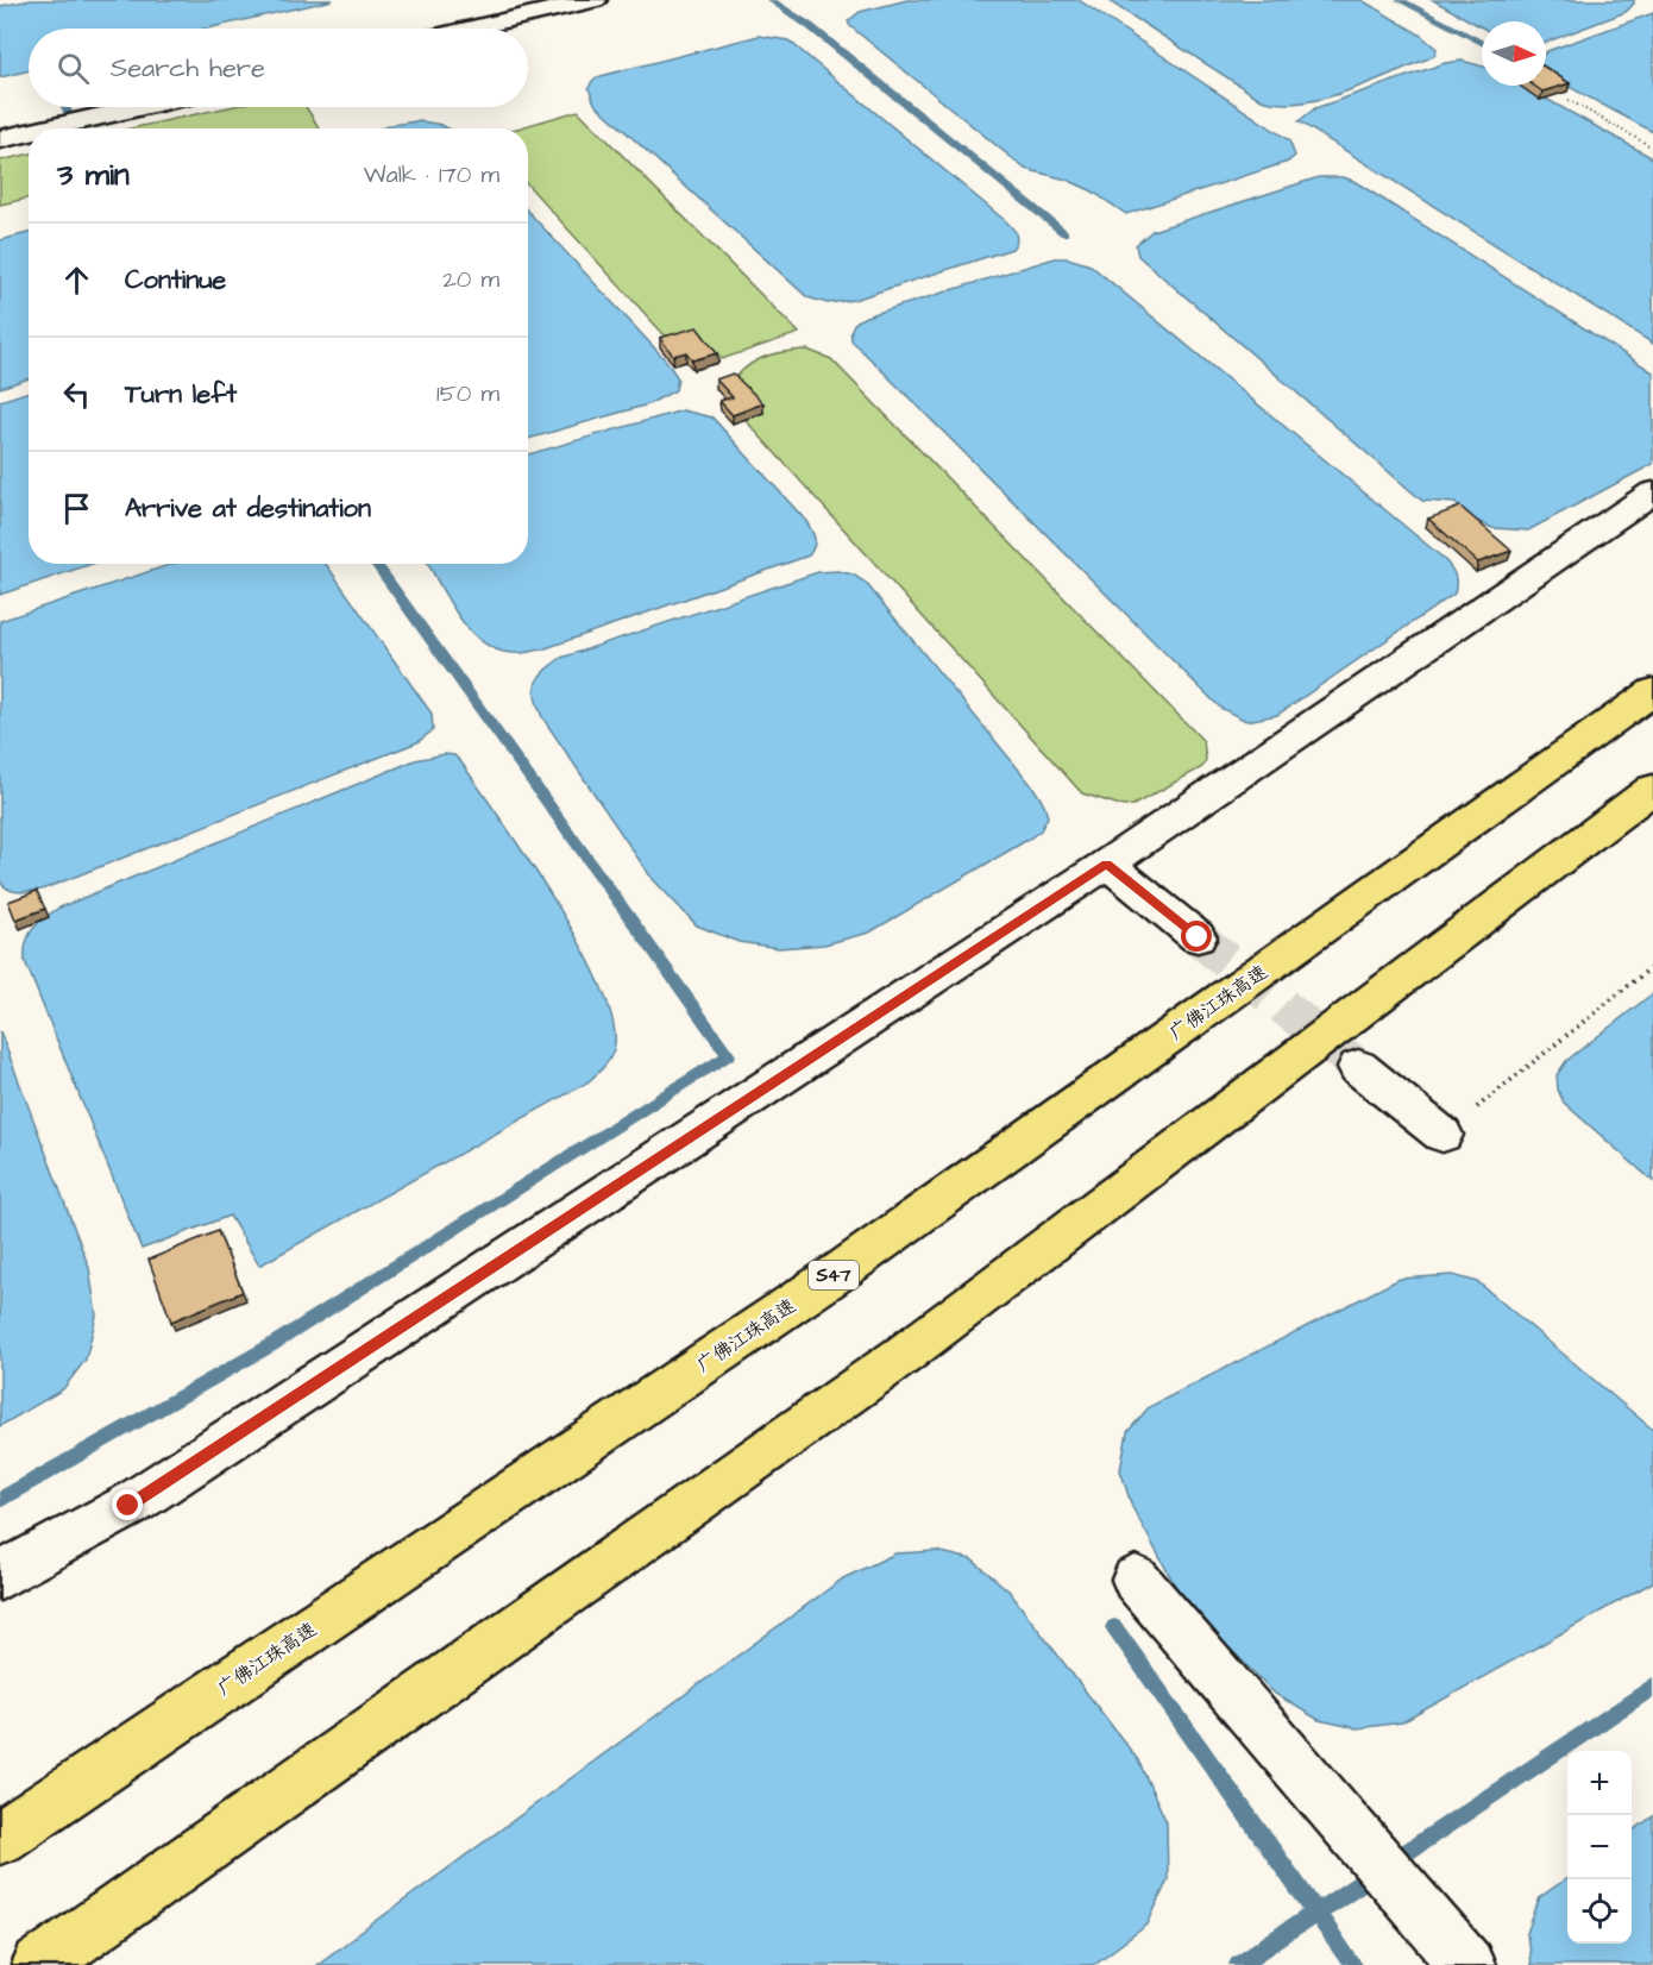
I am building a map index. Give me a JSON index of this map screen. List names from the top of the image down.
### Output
{
  "streets": {
    "highway": ["广佛江珠高速", "S47"]
  },
  "north": "right",
  "page": {
    "search": "Search here",
    "heading": ["3 min", "Walk · 170 m"],
    "list": [
      ["Continue", "20 m"],
      ["Turn left", "150 m"],
      "Arrive at destination"
    ],
    "map_buttons": ["+", "−"]
  }
}
